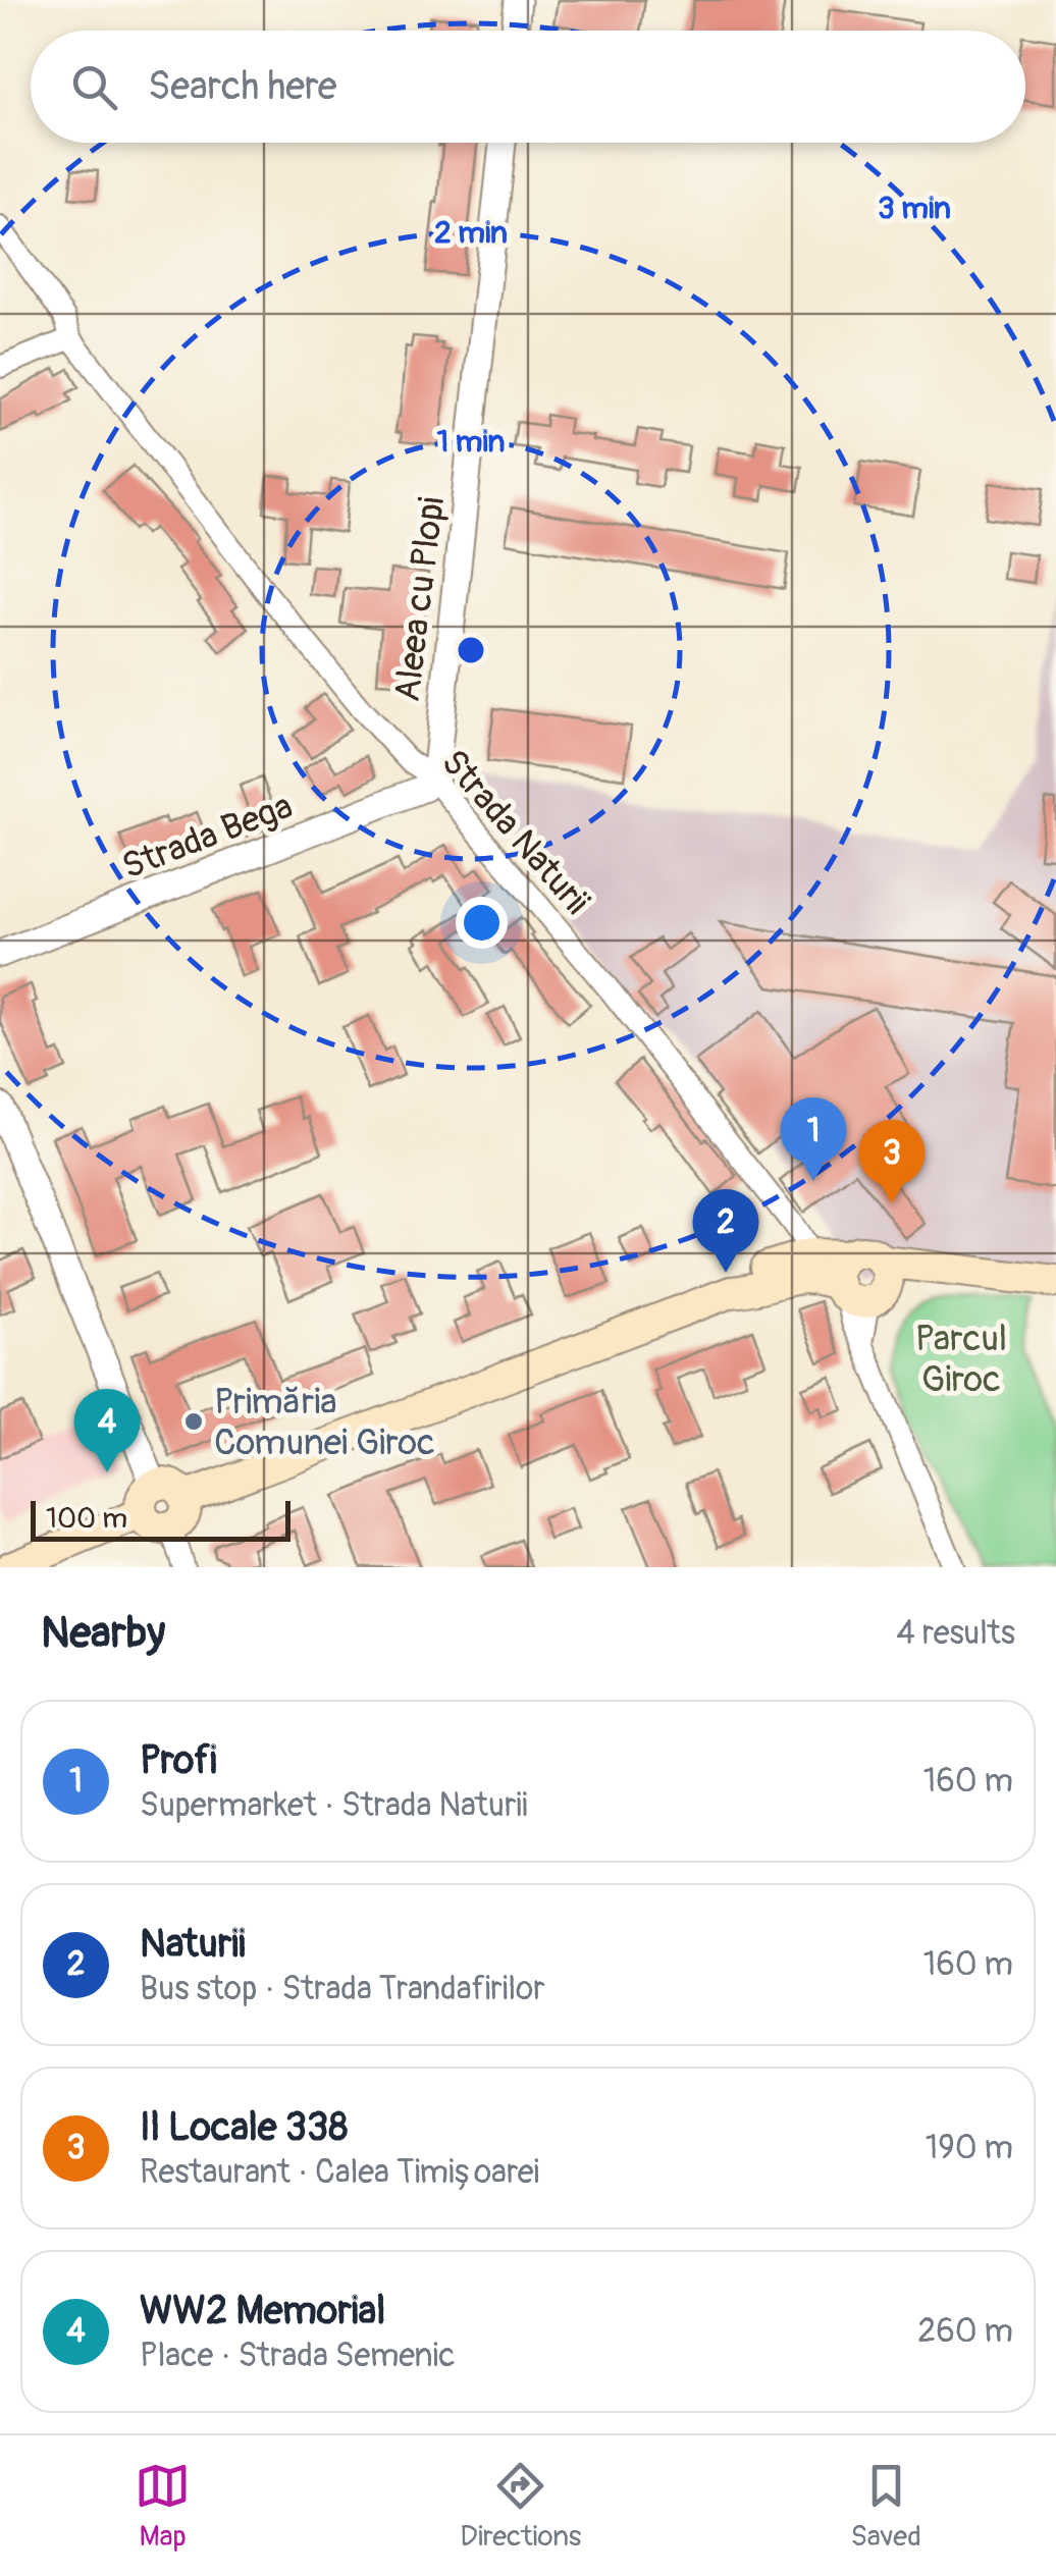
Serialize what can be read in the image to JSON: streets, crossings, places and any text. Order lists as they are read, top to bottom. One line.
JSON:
{"streets":{"street":["Aleea cu Plopi","Strada Naturii","Strada Bega"]},"crossings":[["Aleea cu Plopi","Strada Naturii"],["Aleea cu Plopi","Strada Bega"],["Strada Naturii","Strada Bega"]],"parks":["Parcul Giroc"],"places":["Primăria Comunei Giroc"],"scale_bar":"100 m","page":{"search":"Search here","pins":["1","3","2","4"],"scale":"100 m","heading":["Nearby","4 results"],"list":[{"mark":"1","name":"Profi","note":"Supermarket · Strada Naturii","value":"160 m"},{"mark":"2","name":"Naturii","note":"Bus stop · Strada Trandafirilor","value":"160 m"},{"mark":"3","name":"Il Locale 338","note":"Restaurant · Calea Timișoarei","value":"190 m"},{"mark":"4","name":"WW2 Memorial","note":"Place · Strada Semenic","value":"260 m"}],"nav":["Map","Directions","Saved"]},"rings":["3 min","2 min","1 min"]}
